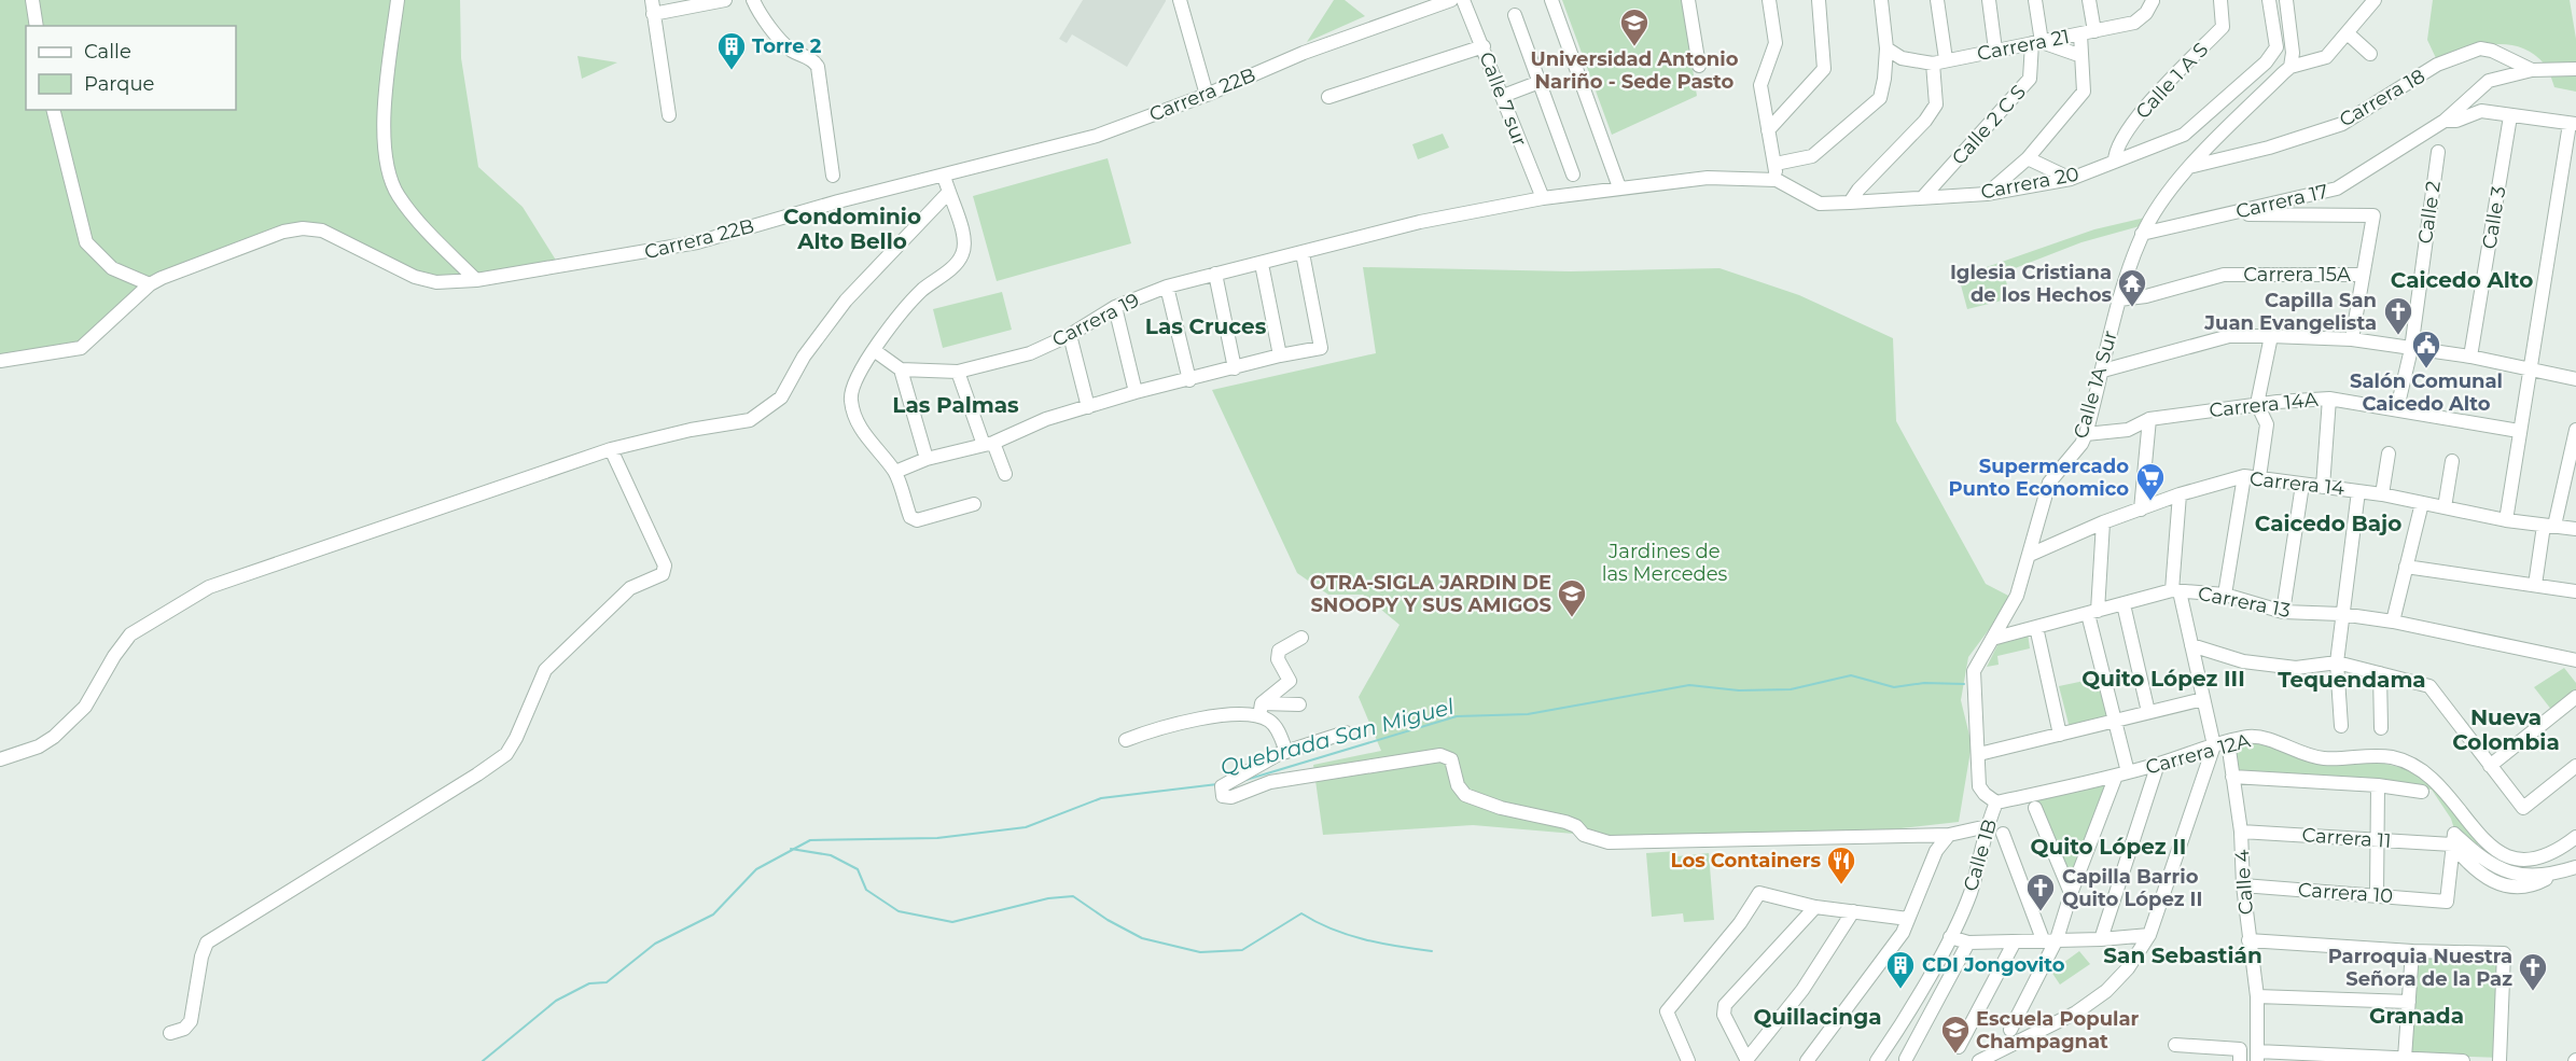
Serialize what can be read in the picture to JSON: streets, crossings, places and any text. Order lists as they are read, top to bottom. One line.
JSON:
{"streets":{"street":["Carrera 21","Calle 1 A S","Carrera 22B","Carrera 18","Calle 7 sur","Calle 2 C S","Carrera 20","Carrera 17","Calle 2","Calle 3","Carrera 15A","Carrera 19","Calle 1A Sur","Carrera 14A","Carrera 14","Carrera 13","Carrera 12A","Carrera 11","Calle 1B","Calle 4","Carrera 10"]},"crossings":[["Carrera 21","Calle 2 C S"],["Calle 1 A S","Carrera 20"],["Carrera 18","Carrera 17"],["Carrera 18","Calle 1A Sur"],["Calle 7 sur","Carrera 19"],["Calle 2 C S","Carrera 20"],["Carrera 20","Carrera 19"],["Carrera 17","Calle 3"],["Carrera 17","Calle 1A Sur"],["Calle 2","Carrera 14A"],["Carrera 15A","Calle 1A Sur"],["Calle 1A Sur","Carrera 14A"],["Calle 1A Sur","Carrera 14"],["Calle 1A Sur","Carrera 13"],["Calle 1A Sur","Calle 1B"],["Carrera 13","Calle 1B"],["Carrera 12A","Calle 1B"],["Carrera 12A","Calle 4"],["Carrera 11","Calle 4"],["Carrera 11","Carrera 10"],["Calle 4","Carrera 10"]],"districts":["Condominio Alto Bello","Caicedo Alto","Las Cruces","Las Palmas","Caicedo Bajo","Quito López III","Tequendama","Nueva Colombia","Quito López II","San Sebastián","Granada","Quillacinga"],"water":["Quebrada San Miguel"],"parks":["Jardines de las Mercedes"],"places":{"school or university":["Universidad Antonio Nariño - Sede Pasto","OTRA-SIGLA JARDIN DE SNOOPY Y SUS AMIGOS","Escuela Popular Champagnat"],"building":["Torre 2","CDI Jongovito"],"temple":["Iglesia Cristiana de los Hechos"],"church":["Capilla San Juan Evangelista","Capilla Barrio Quito López II","Parroquia Nuestra Señora de la Paz"],"public building":["Salón Comunal Caicedo Alto"],"supermarket":["Supermercado Punto Economico"],"restaurant":["Los Containers"]},"legend":["Calle","Parque"]}
